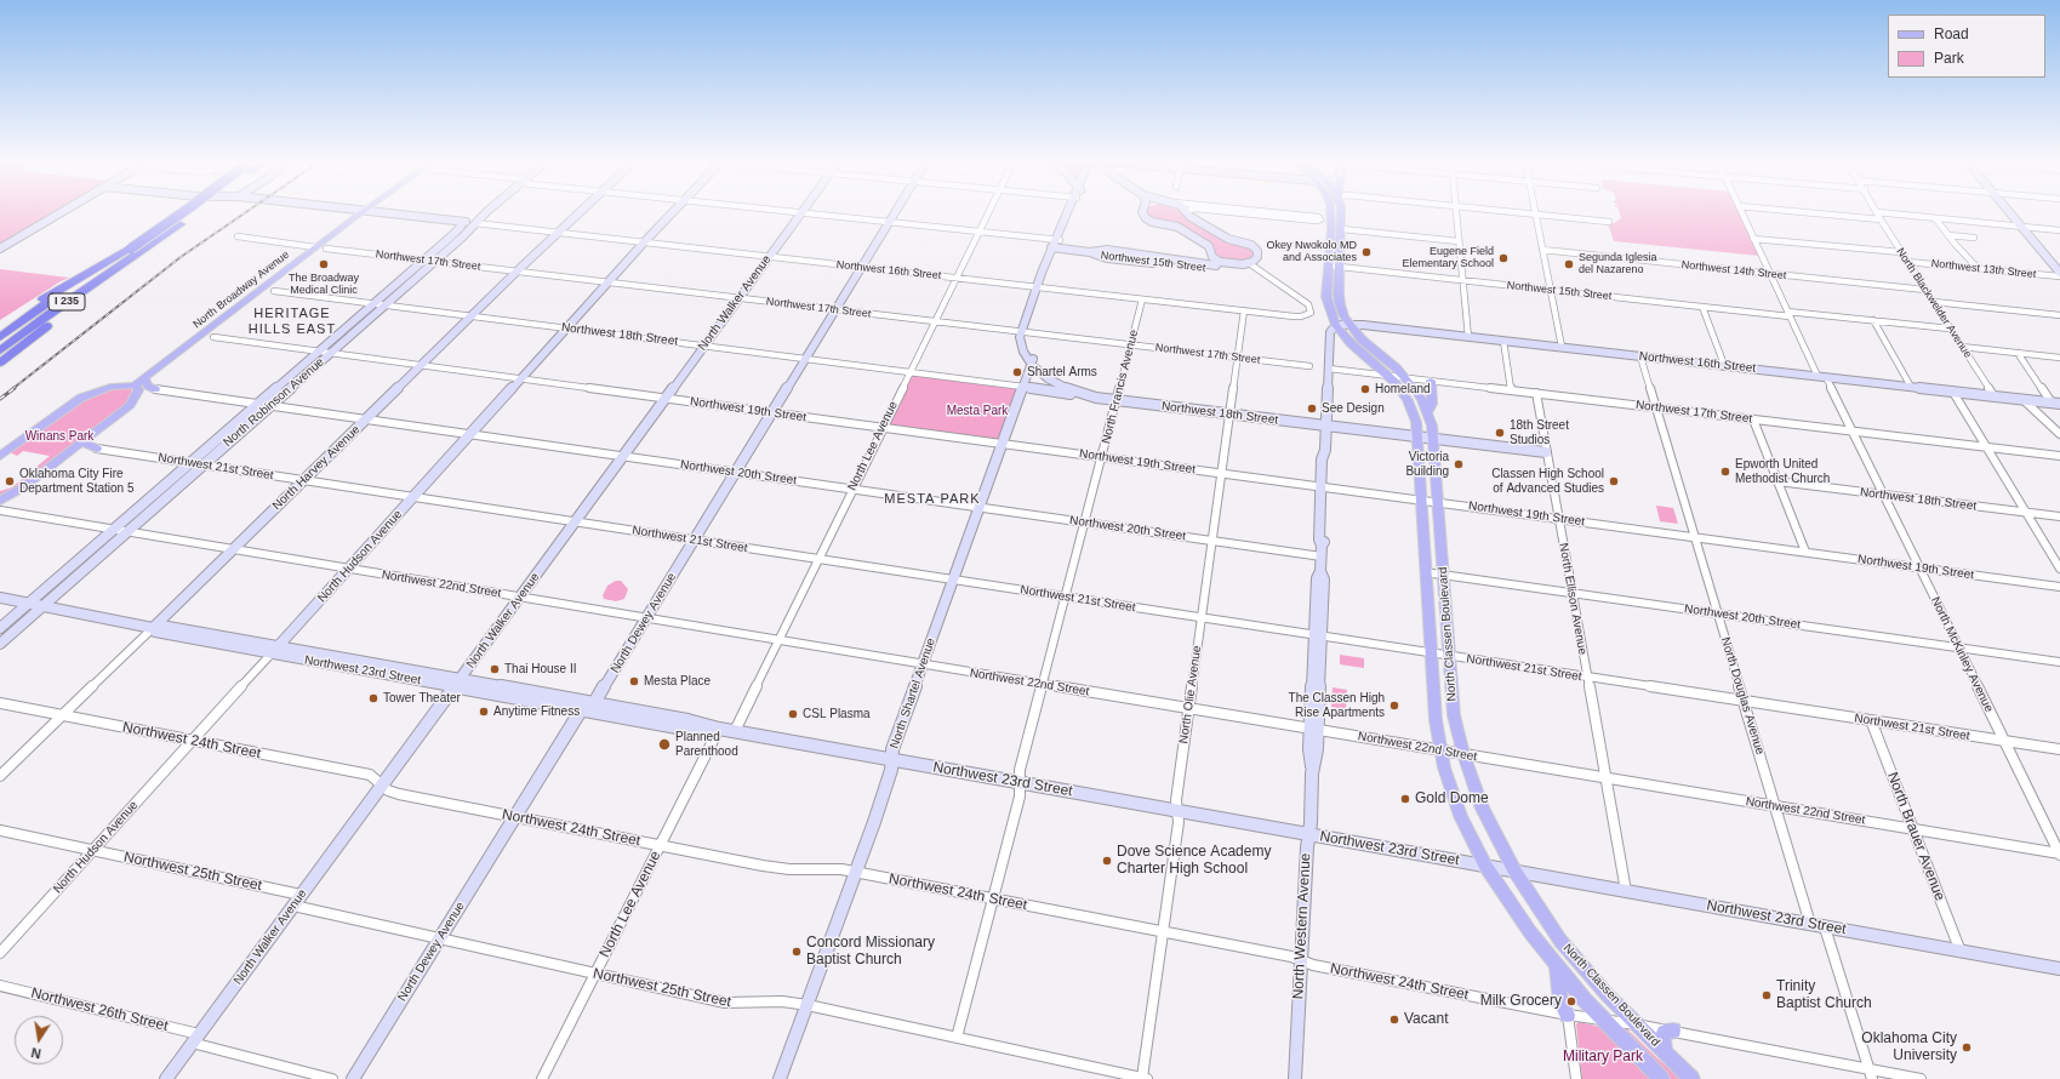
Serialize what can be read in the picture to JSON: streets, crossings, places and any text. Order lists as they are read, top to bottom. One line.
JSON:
{"streets":{"highway":["I 235"],"main road":["North Broadway Avenue","North Classen Boulevard"],"street":["Northwest 17th Street","Northwest 15th Street","Northwest 13th Street","Northwest 16th Street","Northwest 14th Street","North Walker Avenue","North Blackwelder Avenue","Northwest 18th Street","North Francis Avenue","North Robinson Avenue","Northwest 19th Street","North Lee Avenue","Northwest 21st Street","North Harvey Avenue","Northwest 20th Street","North Hudson Avenue","Northwest 22nd Street","North Ellison Avenue","North Dewey Avenue","North McKinley Avenue","Northwest 23rd Street","North Shartel Avenue","North Olie Avenue","North Douglas Avenue","Northwest 24th Street","North Brauer Avenue","Northwest 25th Street","North Western Avenue","Northwest 26th Street"]},"crossings":[["Northwest 17th Street","North Broadway Avenue"],["Northwest 17th Street","North Walker Avenue"],["Northwest 17th Street","North Francis Avenue"],["Northwest 17th Street","North Robinson Avenue"],["Northwest 17th Street","North Lee Avenue"],["Northwest 17th Street","North Harvey Avenue"],["Northwest 17th Street","North Hudson Avenue"],["Northwest 17th Street","North Ellison Avenue"],["Northwest 17th Street","North Dewey Avenue"],["Northwest 17th Street","North Classen Boulevard"],["Northwest 17th Street","North McKinley Avenue"],["Northwest 17th Street","North Olie Avenue"],["Northwest 17th Street","North Douglas Avenue"],["Northwest 17th Street","North Western Avenue"],["Northwest 15th Street","Northwest 16th Street"],["Northwest 15th Street","North Blackwelder Avenue"],["Northwest 15th Street","North Classen Boulevard"],["Northwest 15th Street","North McKinley Avenue"],["Northwest 13th Street","North Blackwelder Avenue"],["Northwest 16th Street","North Walker Avenue"],["Northwest 16th Street","North Blackwelder Avenue"],["Northwest 16th Street","North Francis Avenue"],["Northwest 16th Street","North Robinson Avenue"],["Northwest 16th Street","North Lee Avenue"],["Northwest 16th Street","North Harvey Avenue"],["Northwest 16th Street","North Hudson Avenue"],["Northwest 16th Street","North Dewey Avenue"],["Northwest 16th Street","North Classen Boulevard"],["Northwest 16th Street","North McKinley Avenue"],["Northwest 16th Street","North Olie Avenue"],["Northwest 16th Street","North Douglas Avenue"],["Northwest 16th Street","North Western Avenue"],["Northwest 14th Street","North Blackwelder Avenue"],["Northwest 14th Street","North McKinley Avenue"],["North Broadway Avenue","Northwest 18th Street"],["North Broadway Avenue","Northwest 19th Street"],["North Walker Avenue","Northwest 18th Street"],["North Walker Avenue","Northwest 19th Street"],["North Walker Avenue","Northwest 21st Street"],["North Walker Avenue","Northwest 20th Street"],["North Walker Avenue","Northwest 22nd Street"],["North Walker Avenue","Northwest 23rd Street"],["North Walker Avenue","Northwest 24th Street"],["North Walker Avenue","Northwest 25th Street"],["North Walker Avenue","Northwest 26th Street"],["Northwest 18th Street","North Francis Avenue"],["Northwest 18th Street","North Robinson Avenue"],["Northwest 18th Street","North Lee Avenue"],["Northwest 18th Street","North Harvey Avenue"],["Northwest 18th Street","North Hudson Avenue"],["Northwest 18th Street","North Ellison Avenue"],["Northwest 18th Street","North Dewey Avenue"],["Northwest 18th Street","North Classen Boulevard"],["Northwest 18th Street","North McKinley Avenue"],["Northwest 18th Street","North Shartel Avenue"],["Northwest 18th Street","North Olie Avenue"],["Northwest 18th Street","North Western Avenue"],["North Francis Avenue","Northwest 19th Street"],["North Francis Avenue","Northwest 21st Street"],["North Francis Avenue","Northwest 20th Street"],["North Francis Avenue","Northwest 22nd Street"],["North Francis Avenue","Northwest 23rd Street"],["North Francis Avenue","Northwest 24th Street"],["North Francis Avenue","Northwest 25th Street"],["North Robinson Avenue","Northwest 19th Street"],["North Robinson Avenue","Northwest 21st Street"],["North Robinson Avenue","Northwest 20th Street"],["North Robinson Avenue","Northwest 22nd Street"],["North Robinson Avenue","Northwest 23rd Street"],["Northwest 19th Street","North Lee Avenue"],["Northwest 19th Street","North Harvey Avenue"],["Northwest 19th Street","North Hudson Avenue"],["Northwest 19th Street","North Ellison Avenue"],["Northwest 19th Street","North Dewey Avenue"],["Northwest 19th Street","North Classen Boulevard"],["Northwest 19th Street","North McKinley Avenue"],["Northwest 19th Street","North Shartel Avenue"],["Northwest 19th Street","North Olie Avenue"],["Northwest 19th Street","North Douglas Avenue"],["Northwest 19th Street","North Western Avenue"],["North Lee Avenue","Northwest 21st Street"],["North Lee Avenue","Northwest 20th Street"],["North Lee Avenue","Northwest 22nd Street"],["North Lee Avenue","Northwest 23rd Street"],["North Lee Avenue","Northwest 24th Street"],["North Lee Avenue","Northwest 25th Street"],["Northwest 21st Street","North Harvey Avenue"],["Northwest 21st Street","North Hudson Avenue"],["Northwest 21st Street","North Ellison Avenue"],["Northwest 21st Street","North Dewey Avenue"],["Northwest 21st Street","North Classen Boulevard"],["Northwest 21st Street","North McKinley Avenue"],["Northwest 21st Street","North Shartel Avenue"],["Northwest 21st Street","North Olie Avenue"],["Northwest 21st Street","North Douglas Avenue"],["Northwest 21st Street","North Brauer Avenue"],["Northwest 21st Street","North Western Avenue"],["North Harvey Avenue","Northwest 20th Street"],["North Harvey Avenue","Northwest 22nd Street"],["North Harvey Avenue","Northwest 23rd Street"],["North Harvey Avenue","Northwest 24th Street"],["Northwest 20th Street","North Hudson Avenue"],["Northwest 20th Street","North Ellison Avenue"],["Northwest 20th Street","North Dewey Avenue"],["Northwest 20th Street","North Classen Boulevard"],["Northwest 20th Street","North McKinley Avenue"],["Northwest 20th Street","North Shartel Avenue"],["Northwest 20th Street","North Olie Avenue"],["Northwest 20th Street","North Douglas Avenue"],["Northwest 20th Street","North Western Avenue"],["North Hudson Avenue","Northwest 22nd Street"],["North Hudson Avenue","Northwest 23rd Street"],["North Hudson Avenue","Northwest 24th Street"],["North Hudson Avenue","Northwest 25th Street"],["Northwest 22nd Street","North Ellison Avenue"],["Northwest 22nd Street","North Dewey Avenue"],["Northwest 22nd Street","North Classen Boulevard"],["Northwest 22nd Street","North McKinley Avenue"],["Northwest 22nd Street","North Shartel Avenue"],["Northwest 22nd Street","North Olie Avenue"],["Northwest 22nd Street","North Douglas Avenue"],["Northwest 22nd Street","North Brauer Avenue"],["Northwest 22nd Street","North Western Avenue"],["North Ellison Avenue","Northwest 23rd Street"],["North Dewey Avenue","Northwest 23rd Street"],["North Dewey Avenue","Northwest 24th Street"],["North Dewey Avenue","Northwest 25th Street"],["North Classen Boulevard","Northwest 23rd Street"],["North Classen Boulevard","Northwest 24th Street"],["North Classen Boulevard","North Western Avenue"],["Northwest 23rd Street","North Shartel Avenue"],["Northwest 23rd Street","North Olie Avenue"],["Northwest 23rd Street","North Douglas Avenue"],["Northwest 23rd Street","North Brauer Avenue"],["Northwest 23rd Street","North Western Avenue"],["North Shartel Avenue","Northwest 24th Street"],["North Shartel Avenue","Northwest 25th Street"],["North Olie Avenue","Northwest 24th Street"],["North Olie Avenue","Northwest 25th Street"],["Northwest 24th Street","North Western Avenue"]],"districts":["HERITAGE HILLS EAST","MESTA PARK"],"parks":["Mesta Park","Winans Park","Military Park"],"places":["Okey Nwokolo MD and Associates","Eugene Field Elementary School","The Broadway Medical Clinic","Segunda Iglesia del Nazareno","Shartel Arms","Homeland","See Design","18th Street Studios","Victoria Building","Epworth United Methodist Church","Oklahoma City Fire Department Station 5","Classen High School of Advanced Studies","Thai House II","Mesta Place","Tower Theater","The Classen High Rise Apartments","Anytime Fitness","CSL Plasma","Planned Parenthood","Gold Dome","Dove Science Academy Charter High School","Concord Missionary Baptist Church","Trinity Baptist Church","Milk Grocery","Vacant","Oklahoma City University"],"legend":["Road","Park"],"north":"bottom"}
